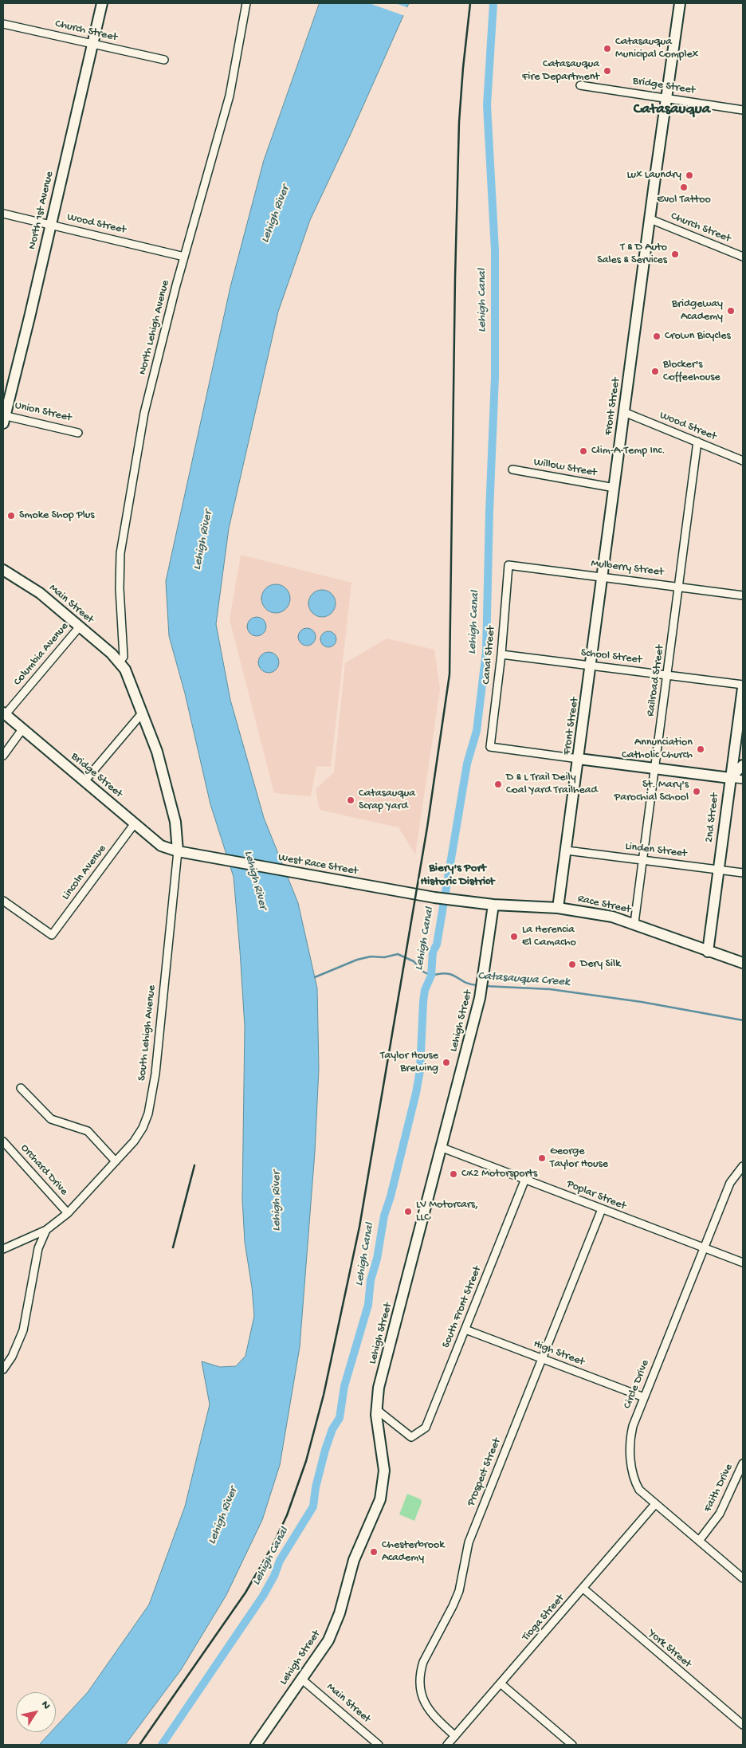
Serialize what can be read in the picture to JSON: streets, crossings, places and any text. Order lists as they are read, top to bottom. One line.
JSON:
{"streets":{"main road":["Bridge Street","North 1st Avenue","Front Street","Main Street","2nd Street","West Race Street","Race Street","Lehigh Street","South Lehigh Avenue"],"street":["Church Street","Wood Street","North Lehigh Avenue","Union Street","Willow Street","Mulberry Street","Columbia Avenue","Canal Street","School Street","Railroad Street","Linden Street","Lincoln Avenue","Orchard Drive","Poplar Street","South Front Street","High Street","Circle Drive","Prospect Street","Faith Drive","Tioga Street","York Street"]},"crossings":[["Church Street","North 1st Avenue"],["Church Street","Front Street"],["Bridge Street","Front Street"],["Bridge Street","Columbia Avenue"],["Bridge Street","West Race Street"],["Bridge Street","Lincoln Avenue"],["Bridge Street","South Lehigh Avenue"],["North 1st Avenue","Wood Street"],["North 1st Avenue","Union Street"],["Wood Street","North Lehigh Avenue"],["Wood Street","Front Street"],["Wood Street","Railroad Street"],["North Lehigh Avenue","Main Street"],["North Lehigh Avenue","South Lehigh Avenue"],["Front Street","Willow Street"],["Front Street","Mulberry Street"],["Front Street","Canal Street"],["Front Street","School Street"],["Front Street","Linden Street"],["Front Street","Race Street"],["Mulberry Street","Canal Street"],["Mulberry Street","Railroad Street"],["Main Street","Columbia Avenue"],["Main Street","Lehigh Street"],["Main Street","South Lehigh Avenue"],["Canal Street","School Street"],["School Street","Railroad Street"],["School Street","2nd Street"],["Railroad Street","Linden Street"],["Railroad Street","Race Street"],["2nd Street","Linden Street"],["2nd Street","Race Street"],["West Race Street","Race Street"],["West Race Street","South Lehigh Avenue"],["Race Street","Lehigh Street"],["Lehigh Street","Poplar Street"],["Lehigh Street","South Front Street"],["South Lehigh Avenue","Orchard Drive"],["Poplar Street","South Front Street"],["Poplar Street","Circle Drive"],["Poplar Street","Prospect Street"],["South Front Street","High Street"],["High Street","Circle Drive"],["High Street","Prospect Street"],["Circle Drive","Faith Drive"],["Circle Drive","Tioga Street"],["Prospect Street","Tioga Street"],["Tioga Street","York Street"]],"districts":["Catasauqua","Biery's Port Historic District"],"water":["Lehigh River","Lehigh Canal","Catasauqua Creek"],"places":["Catasauqua Municipal Complex","Catasauqua Fire Department","Lux Laundry","Evol Tattoo","T & D Auto Sales & Services","Bridgeway Academy","Crown Bicycles","Blocker's Coffeehouse","Clim-A-Temp Inc.","Smoke Shop Plus","Annunciation Catholic Church","D & L Trail Deily Coal Yard Trailhead","St. Mary's Parochial School","Catasauqua Scrap Yard","La Herencia El Camacho","Dery Silk","Taylor House Brewing","George Taylor House","CX2 Motorsports","LV Motorcars, LLC","Chesterbrook Academy"],"north":"top right"}
